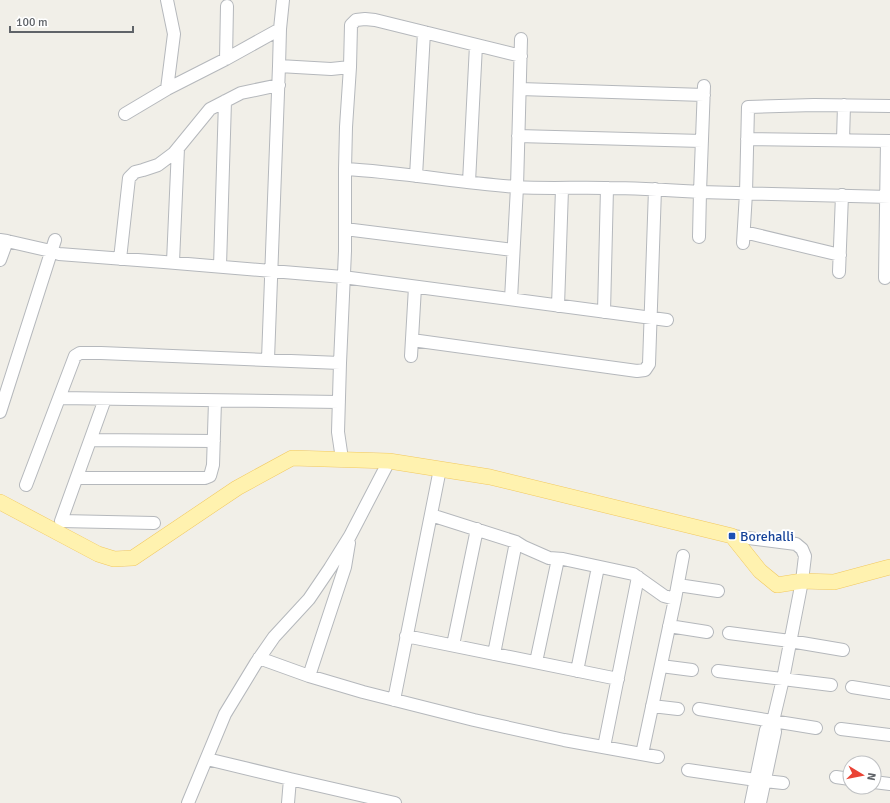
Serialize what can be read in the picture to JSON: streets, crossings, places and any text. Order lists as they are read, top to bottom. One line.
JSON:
{"places":{"transit":["Borehalli"]},"scale_bar":"100 m","north":"right"}
